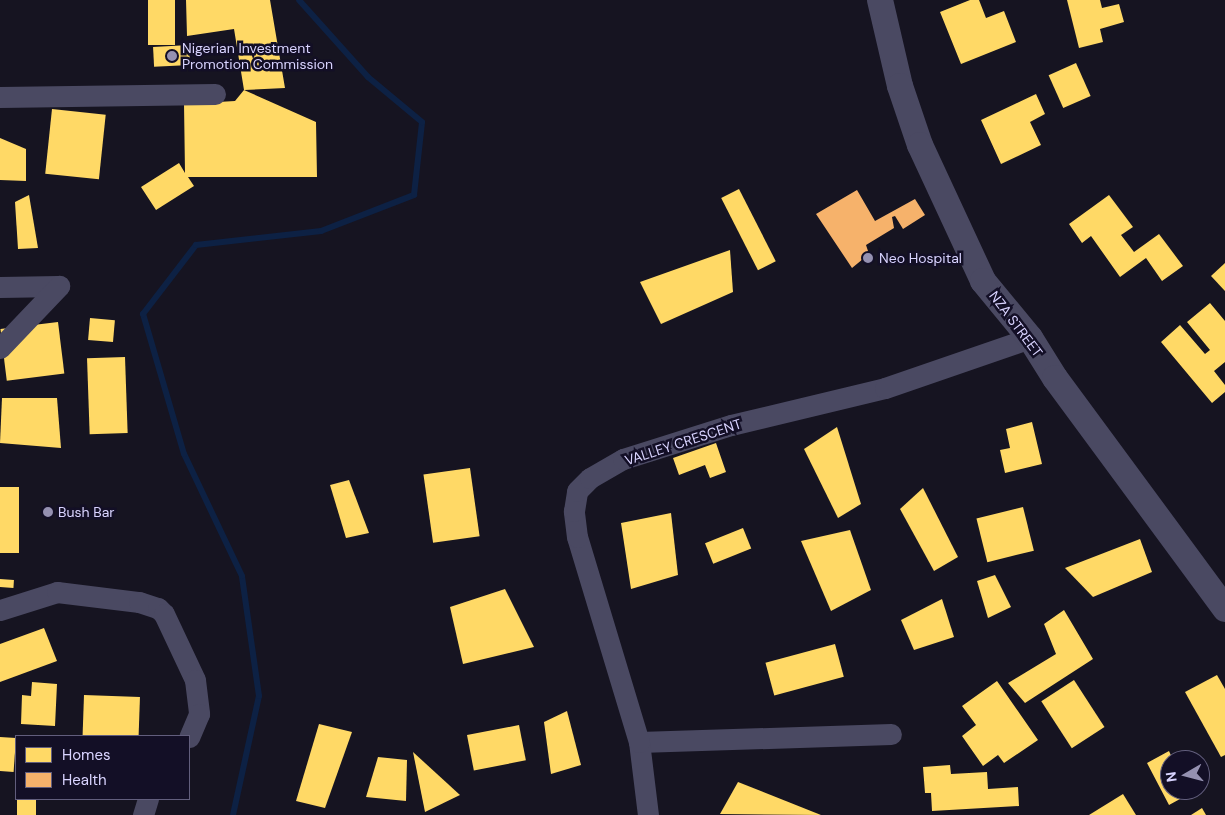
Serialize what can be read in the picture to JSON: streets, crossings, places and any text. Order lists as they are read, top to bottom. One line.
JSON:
{"streets":{"street":["NZA STREET","VALLEY CRESCENT"]},"crossings":[["NZA STREET","VALLEY CRESCENT"]],"places":["Nigerian Investment Promotion Commission","Neo Hospital","Bush Bar"],"legend":["Homes","Health"],"north":"left"}
